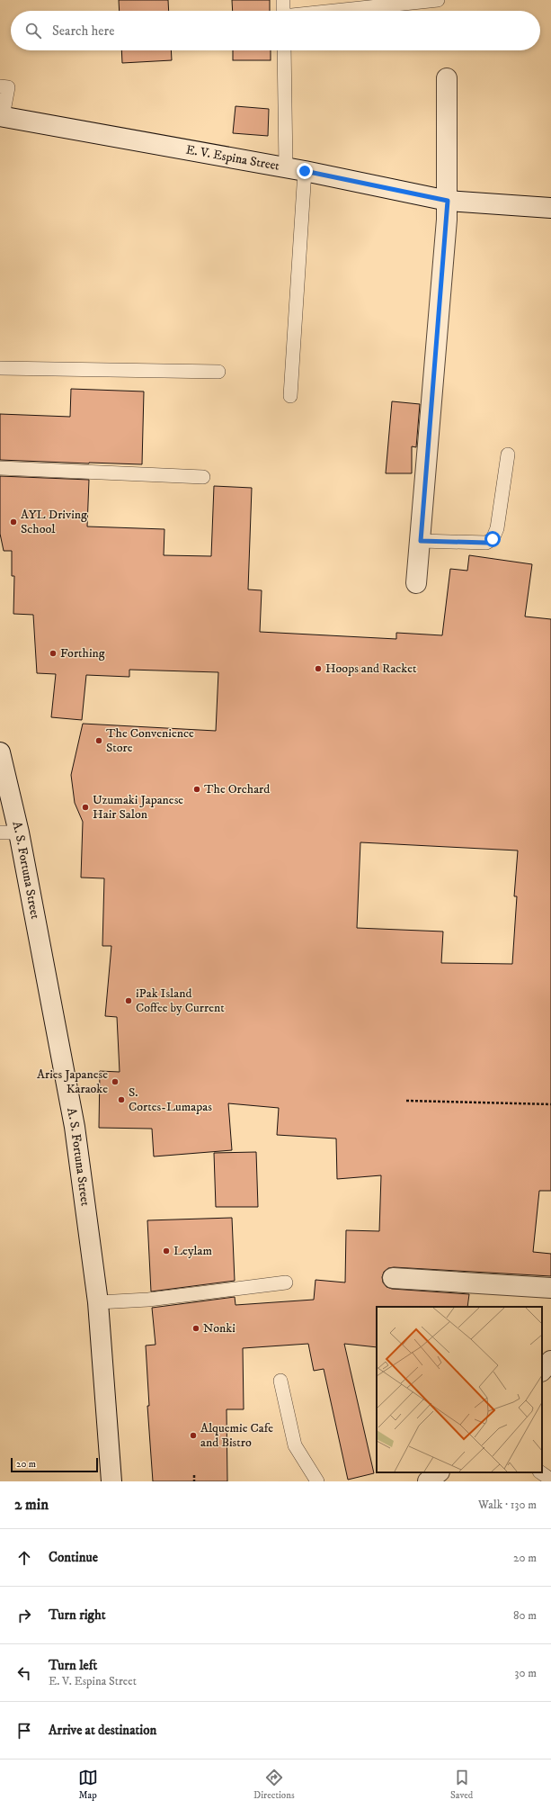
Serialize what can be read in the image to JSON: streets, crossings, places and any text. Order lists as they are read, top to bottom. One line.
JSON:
{"streets":{"street":["E. V. Espina Street","A. S. Fortuna Street"]},"places":["AYL Driving School","Forthing","Hoops and Racket","The Convenience Store","The Orchard","Uzumaki Japanese Hair Salon","iPak Island Coffee by Current","Aries Japanese Karaoke","S. Cortes-Lumapas","Leylam","Nonki","Alquemie Cafe and Bistro"],"scale_bar":"20 m","page":{"search":"Search here","scale":"20 m","heading":["2 min","Walk · 130 m"],"list":[["Continue","20 m"],["Turn right","80 m"],["Turn left","E. V. Espina Street","30 m"],"Arrive at destination"],"nav":["Map","Directions","Saved"]}}
